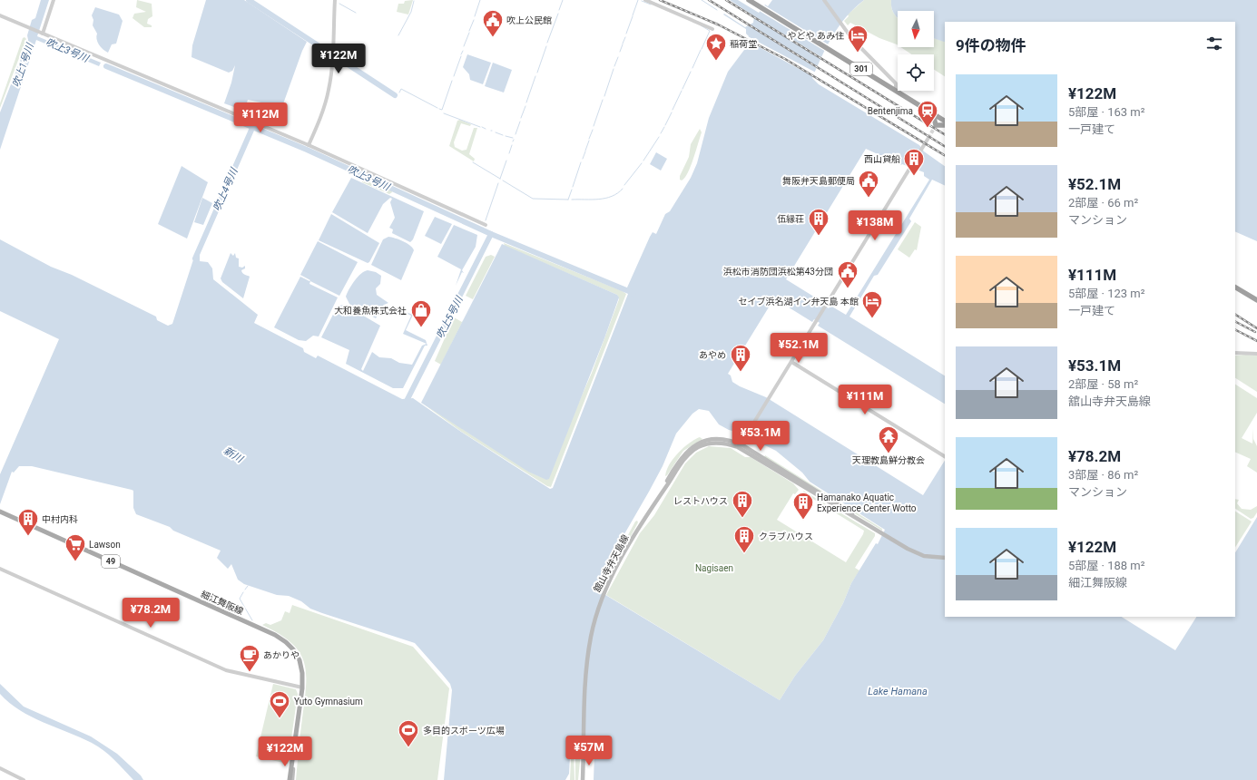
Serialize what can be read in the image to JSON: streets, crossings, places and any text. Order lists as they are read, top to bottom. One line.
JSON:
{"streets":{"highway":["301"],"main road":["49","舘山寺弁天島線","細江舞阪線"]},"water":["吹上3号川","吹上1号川","吹上4号川","吹上5号川","新川","Lake Hamana"],"parks":["Nagisaen"],"places":{"public building":["吹上公民館","舞阪弁天島郵便局","浜松市消防団浜松第43分団"],"hotel":["やどや あみ住","セイブ浜名湖イン弁天島 本館"],"place":["稲荷堂"],"station":["Bentenjima"],"building":["西山貸船","伍縁荘","あやめ","レストハウス","Hamanako Aquatic Experience Center Wotto","中村内科","クラブハウス"],"shop":["大和養魚株式会社"],"temple":["天理教島鮮分教会"],"supermarket":["Lawson"],"cafe":["あかりや"],"sports":["Yuto Gymnasium","多目的スポーツ広場"]},"north":"bottom","page":{"heading":"9件の物件","price":["¥122M","¥112M","¥138M","¥52.1M","¥111M","¥53.1M","¥78.2M","¥57M","¥122M"],"list":[{"name":"¥122M","note":"5部屋 · 163 m² · 一戸建て"},{"name":"¥52.1M","note":"2部屋 · 66 m² · マンション"},{"name":"¥111M","note":"5部屋 · 123 m² · 一戸建て"},{"name":"¥53.1M","note":"2部屋 · 58 m² · 舘山寺弁天島線"},{"name":"¥78.2M","note":"3部屋 · 86 m² · マンション"},{"name":"¥122M","note":"5部屋 · 188 m² · 細江舞阪線"}]}}
